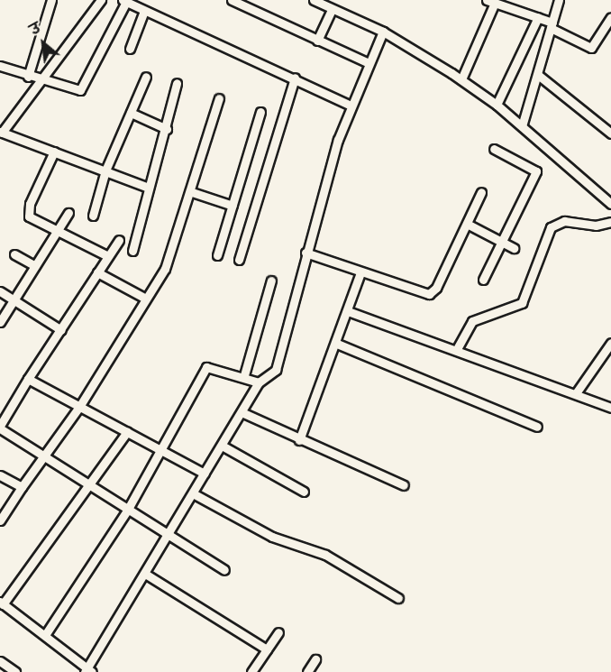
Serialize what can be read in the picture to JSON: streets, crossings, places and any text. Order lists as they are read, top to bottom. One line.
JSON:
{"north":"top left"}
